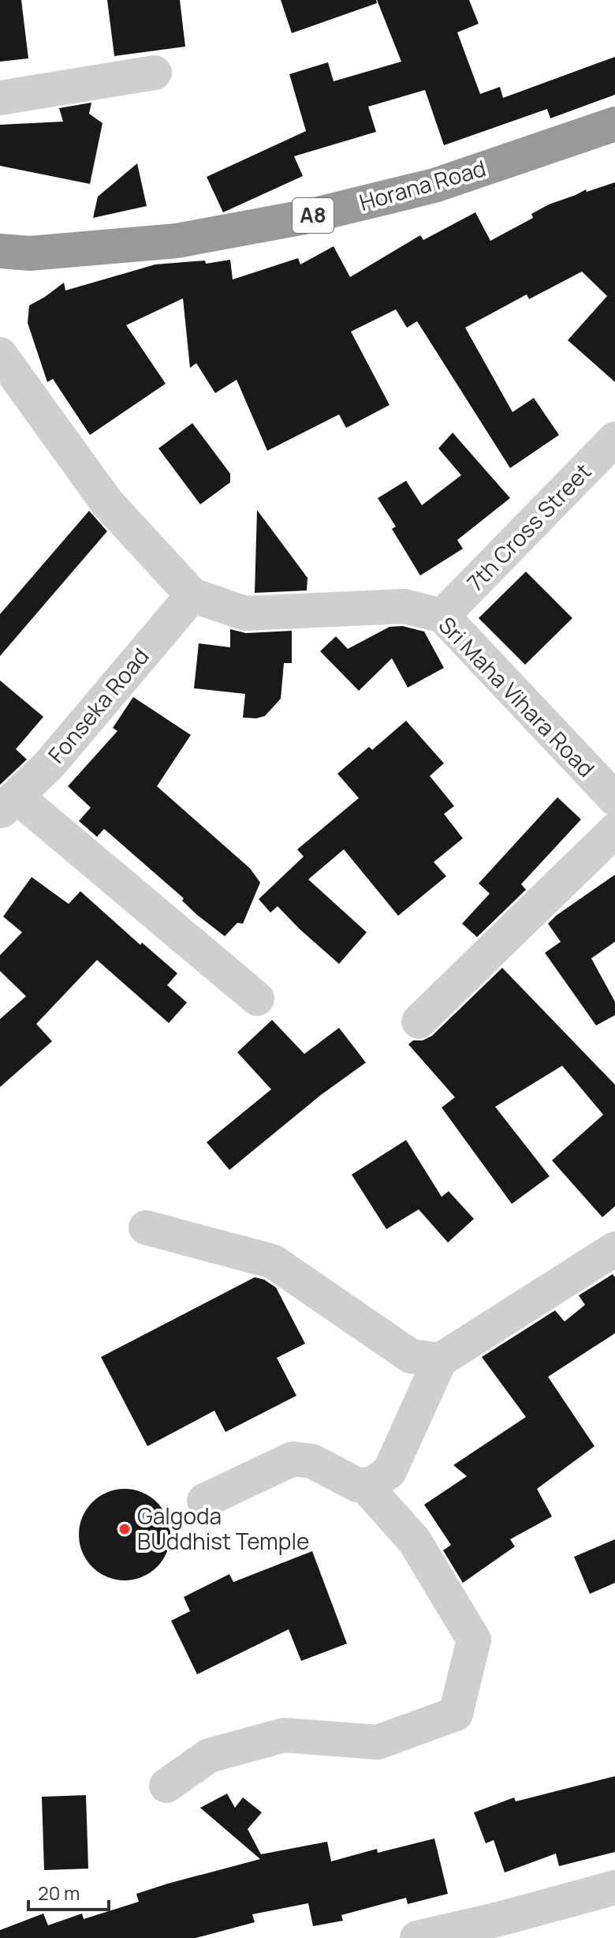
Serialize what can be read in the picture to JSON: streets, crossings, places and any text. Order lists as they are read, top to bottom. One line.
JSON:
{"streets":{"highway":["Horana Road","A8"],"street":["7th Cross Street","Sri Maha Vihara Road","Fonseka Road"]},"crossings":[["7th Cross Street","Sri Maha Vihara Road"],["Sri Maha Vihara Road","Fonseka Road"]],"places":["Galgoda BUddhist Temple"],"scale_bar":"20 m"}
